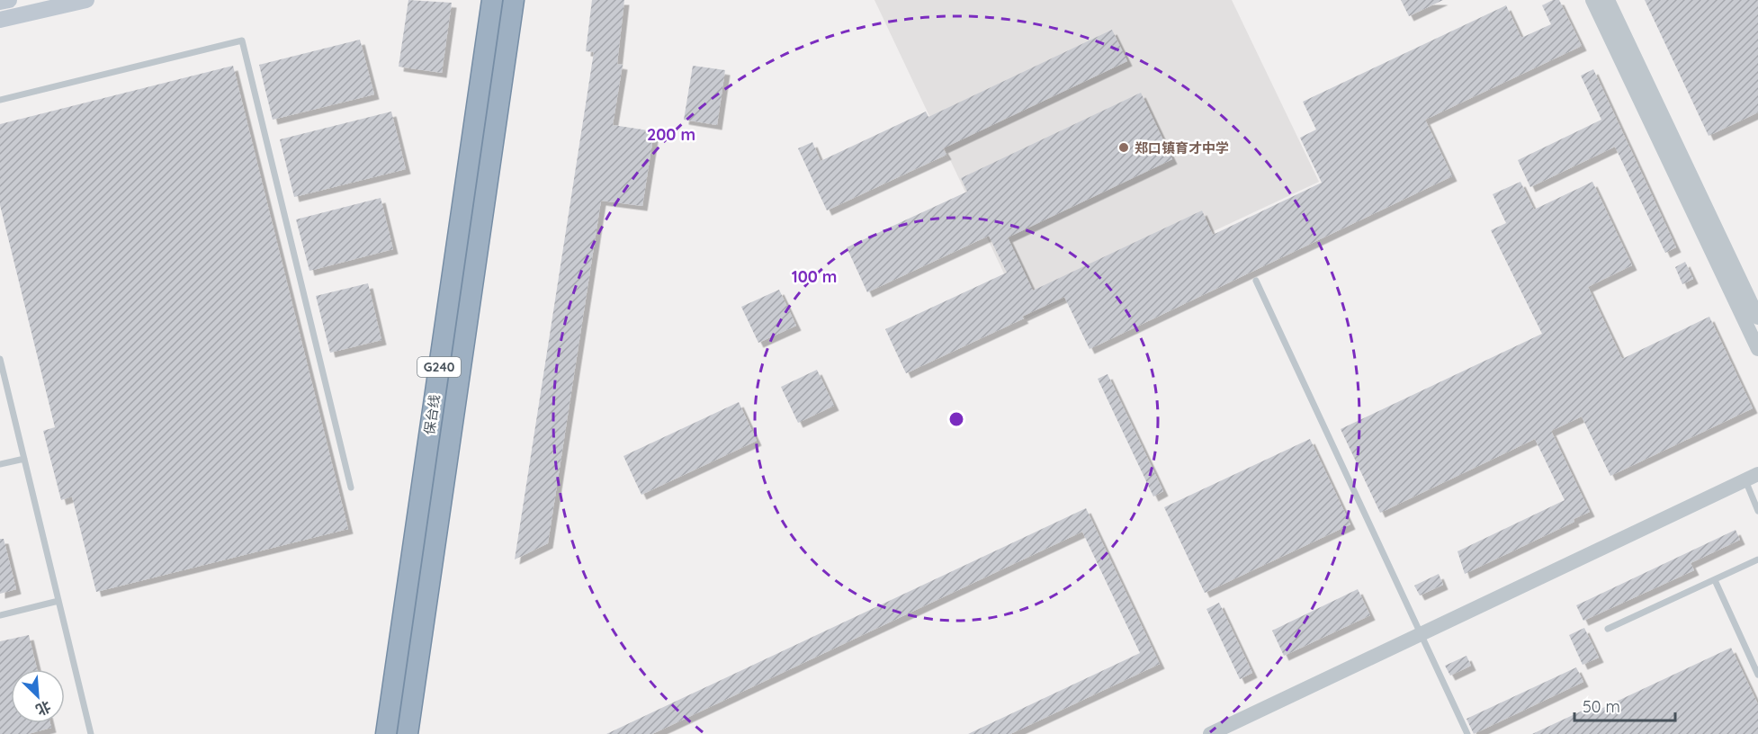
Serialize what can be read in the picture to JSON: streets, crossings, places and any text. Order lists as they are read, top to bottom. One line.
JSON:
{"streets":{"highway":["G240","保台线"]},"places":["郑口镇育才中学"],"scale_bar":"50 m","north":"bottom right","rings":["200 m","100 m"]}
